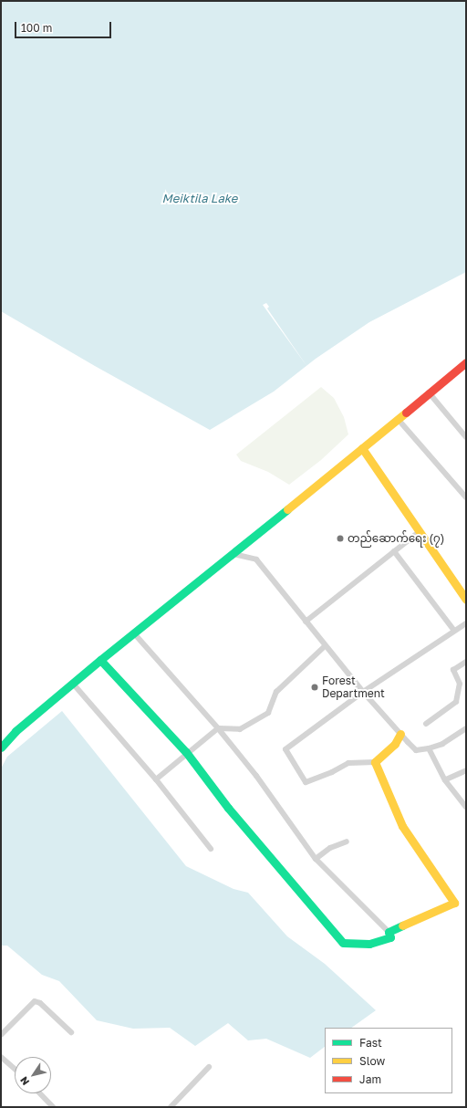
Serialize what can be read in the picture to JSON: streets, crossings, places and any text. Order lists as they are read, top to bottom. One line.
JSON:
{"water":["Meiktila Lake"],"places":["တည်ဆောက်ရေး (၇)","Forest Department"],"legend":["Fast","Slow","Jam"],"scale_bar":"100 m","north":"bottom left"}
